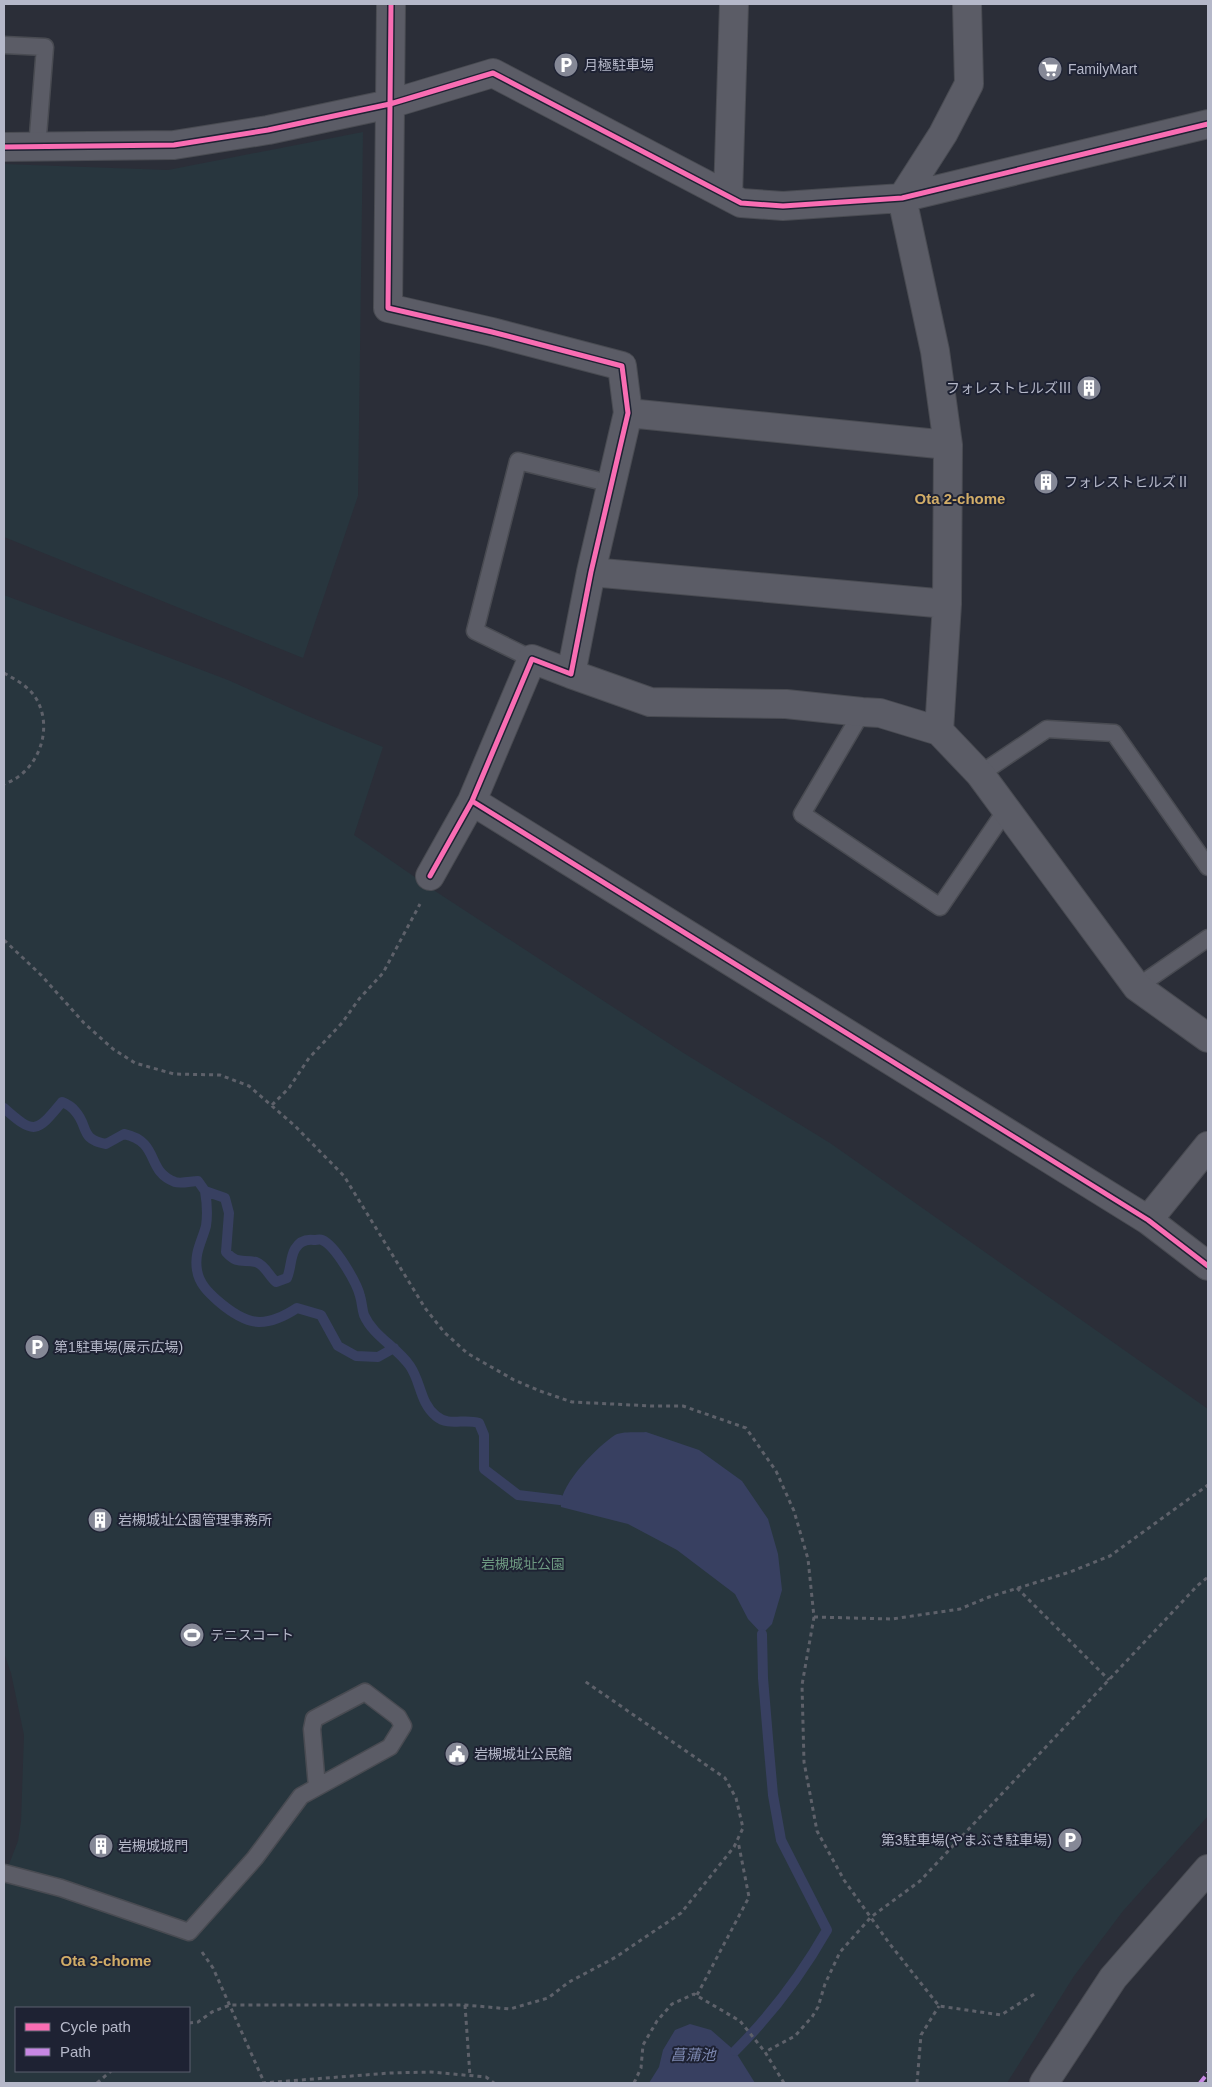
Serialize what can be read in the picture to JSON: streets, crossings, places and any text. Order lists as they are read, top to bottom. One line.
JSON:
{"districts":["Ota 2-chome","Ota 3-chome"],"water":["菖蒲池"],"parks":["岩槻城址公園"],"places":{"parking":["月極駐車場","第1駐車場(展示広場)","第3駐車場(やまぶき駐車場)"],"supermarket":["FamilyMart"],"building":["フォレストヒルズⅢ","フォレストヒルズⅡ","岩槻城址公園管理事務所","岩槻城城門"],"sports":["テニスコート"],"public building":["岩槻城址公民館"]},"legend":["Cycle path","Path"]}
